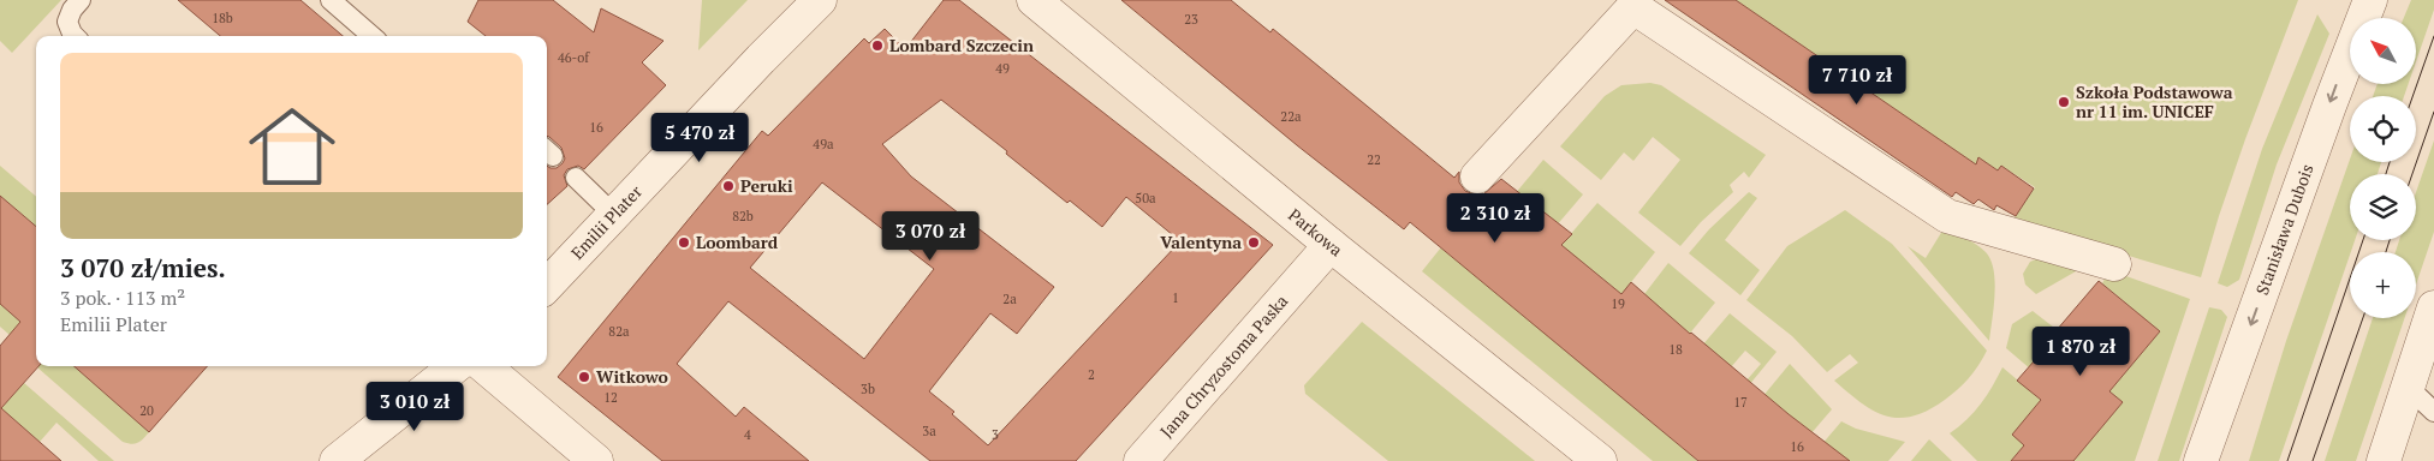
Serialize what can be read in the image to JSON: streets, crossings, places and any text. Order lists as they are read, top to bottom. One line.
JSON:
{"streets":{"street":["Emilii Plater","Stanisława Dubois","Parkowa","Jana Chryzostoma Paska"]},"crossings":[["Parkowa","Jana Chryzostoma Paska"]],"places":["Lombard Szczecin","Szkoła Podstawowa nr 11 im. UNICEF","Peruki","Loombard","Valentyna","Witkowo"],"house_numbers":["18b","23","46-of","49","22a","16","49a","22","50a","82b","1","2a","19","82a","18","2","3b","12","17","20","3a","4","3","16"],"north":"top left","page":{"map_buttons":"+","list":[{"name":"3 070 zł/mies.","note":"3 pok. · 113 m² · Emilii Plater"}],"price":["7 710 zł","5 470 zł","2 310 zł","3 070 zł","1 870 zł","3 010 zł"]}}
